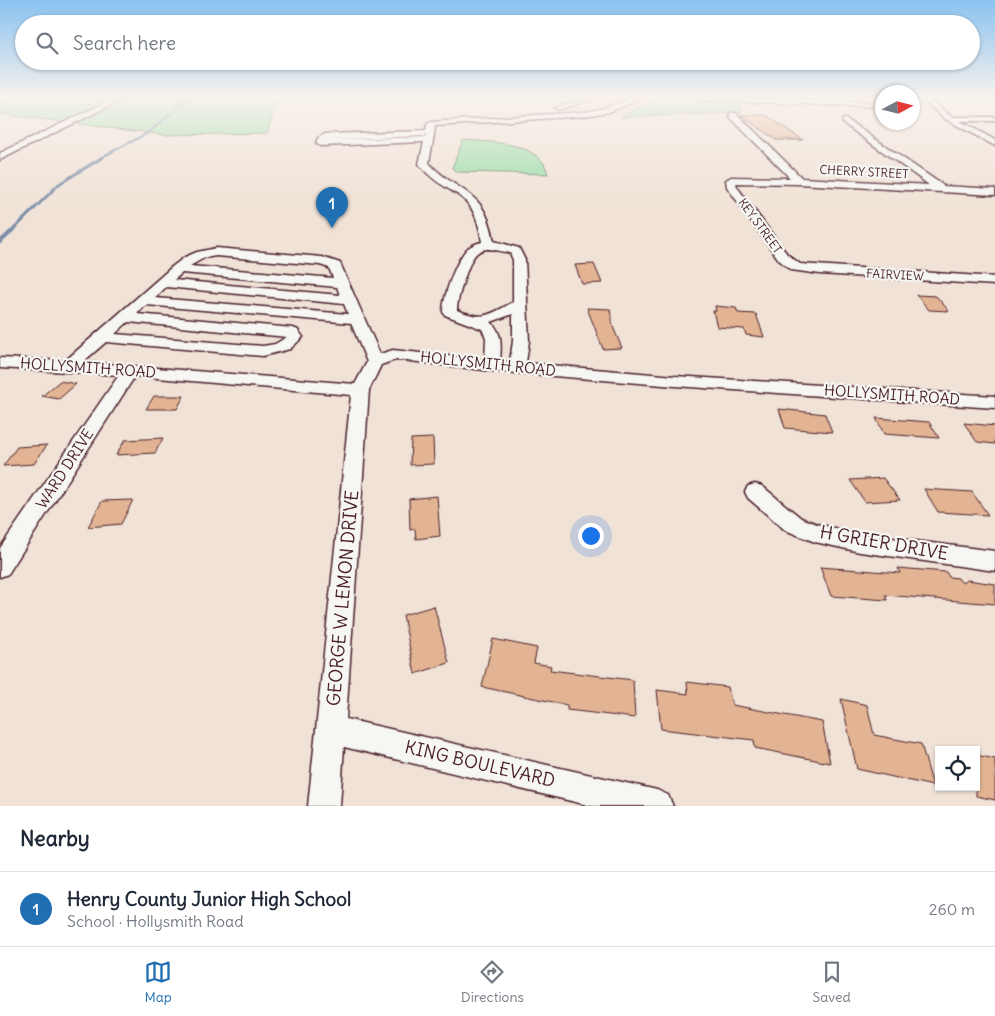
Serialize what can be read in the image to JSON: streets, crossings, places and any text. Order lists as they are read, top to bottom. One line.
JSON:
{"streets":{"street":["CHERRY STREET","KEY STREET","FAIRVIEW","HOLLYSMITH ROAD","WARD DRIVE","H GRIER DRIVE","GEORGE W LEMON DRIVE","KING BOULEVARD"]},"crossings":[["CHERRY STREET","KEY STREET"],["KEY STREET","FAIRVIEW"],["HOLLYSMITH ROAD","WARD DRIVE"],["HOLLYSMITH ROAD","GEORGE W LEMON DRIVE"],["GEORGE W LEMON DRIVE","KING BOULEVARD"]],"north":"right","page":{"search":"Search here","pins":"1","heading":"Nearby","list":[{"mark":"1","name":"Henry County Junior High School","note":"School · Hollysmith Road","value":"260 m"}],"nav":["Map","Directions","Saved"]}}
